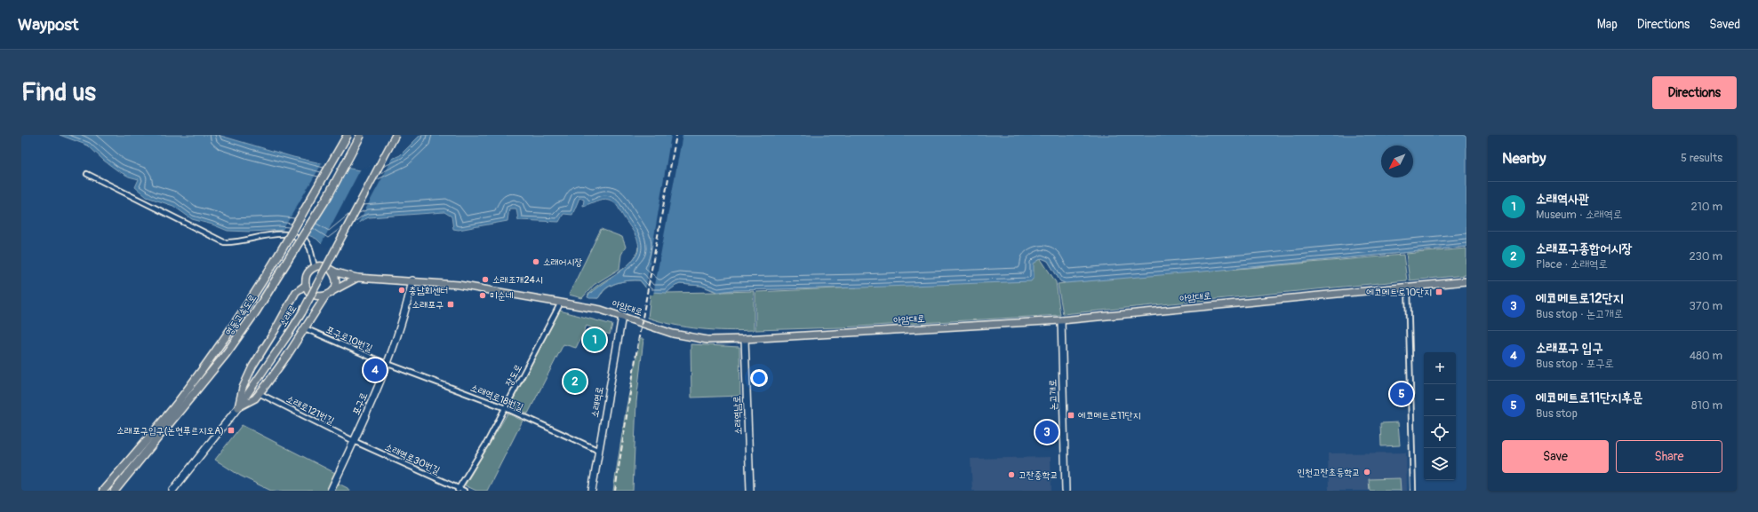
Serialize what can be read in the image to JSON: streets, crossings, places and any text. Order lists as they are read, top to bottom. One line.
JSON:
{"streets":{"highway":["영동고속도로"],"main road":["아암대로","소래로"],"street":["포구로10번길","장도로","논고개로","소래역로18번길","소래역로","포구로","소래로121번길","소래역남로","소래역로30번길"]},"crossings":[["아암대로","장도로"],["아암대로","논고개로"],["아암대로","소래역로"],["아암대로","포구로"],["아암대로","소래역남로"],["포구로10번길","소래역로18번길"],["포구로10번길","포구로"],["장도로","소래역로18번길"],["장도로","소래역로30번길"],["소래역로18번길","소래역로"],["소래역로18번길","포구로"],["포구로","소래로121번길"],["포구로","소래역로30번길"],["소래로121번길","소래역로30번길"]],"places":{"other":["소래어시장","소래조개24시","충남회센터","미순네","인천고잔초등학교","고잔중학교"],"transit":["에코메트로10단지","소래포구","에코메트로11단지","소래포구입구(논현푸르지오A)"]},"north":"bottom left","page":{"header":"Waypost","nav":["Map","Directions","Saved"],"buttons":["Directions",["Save","Share"]],"title":"Find us","heading":["Nearby","5 results"],"list":[{"mark":"1","name":"소래역사관","note":"Museum · 소래역로","value":"210 m"},{"mark":"2","name":"소래포구종합어시장","note":"Place · 소래역로","value":"230 m"},{"mark":"3","name":"에코메트로12단지","note":"Bus stop · 논고개로","value":"370 m"},{"mark":"4","name":"소래포구 입구","note":"Bus stop · 포구로","value":"480 m"},{"mark":"5","name":"에코메트로11단지후문","note":"Bus stop","value":"810 m"}],"pins":["1","4","2","5","3"],"map_buttons":["+","−"]}}
